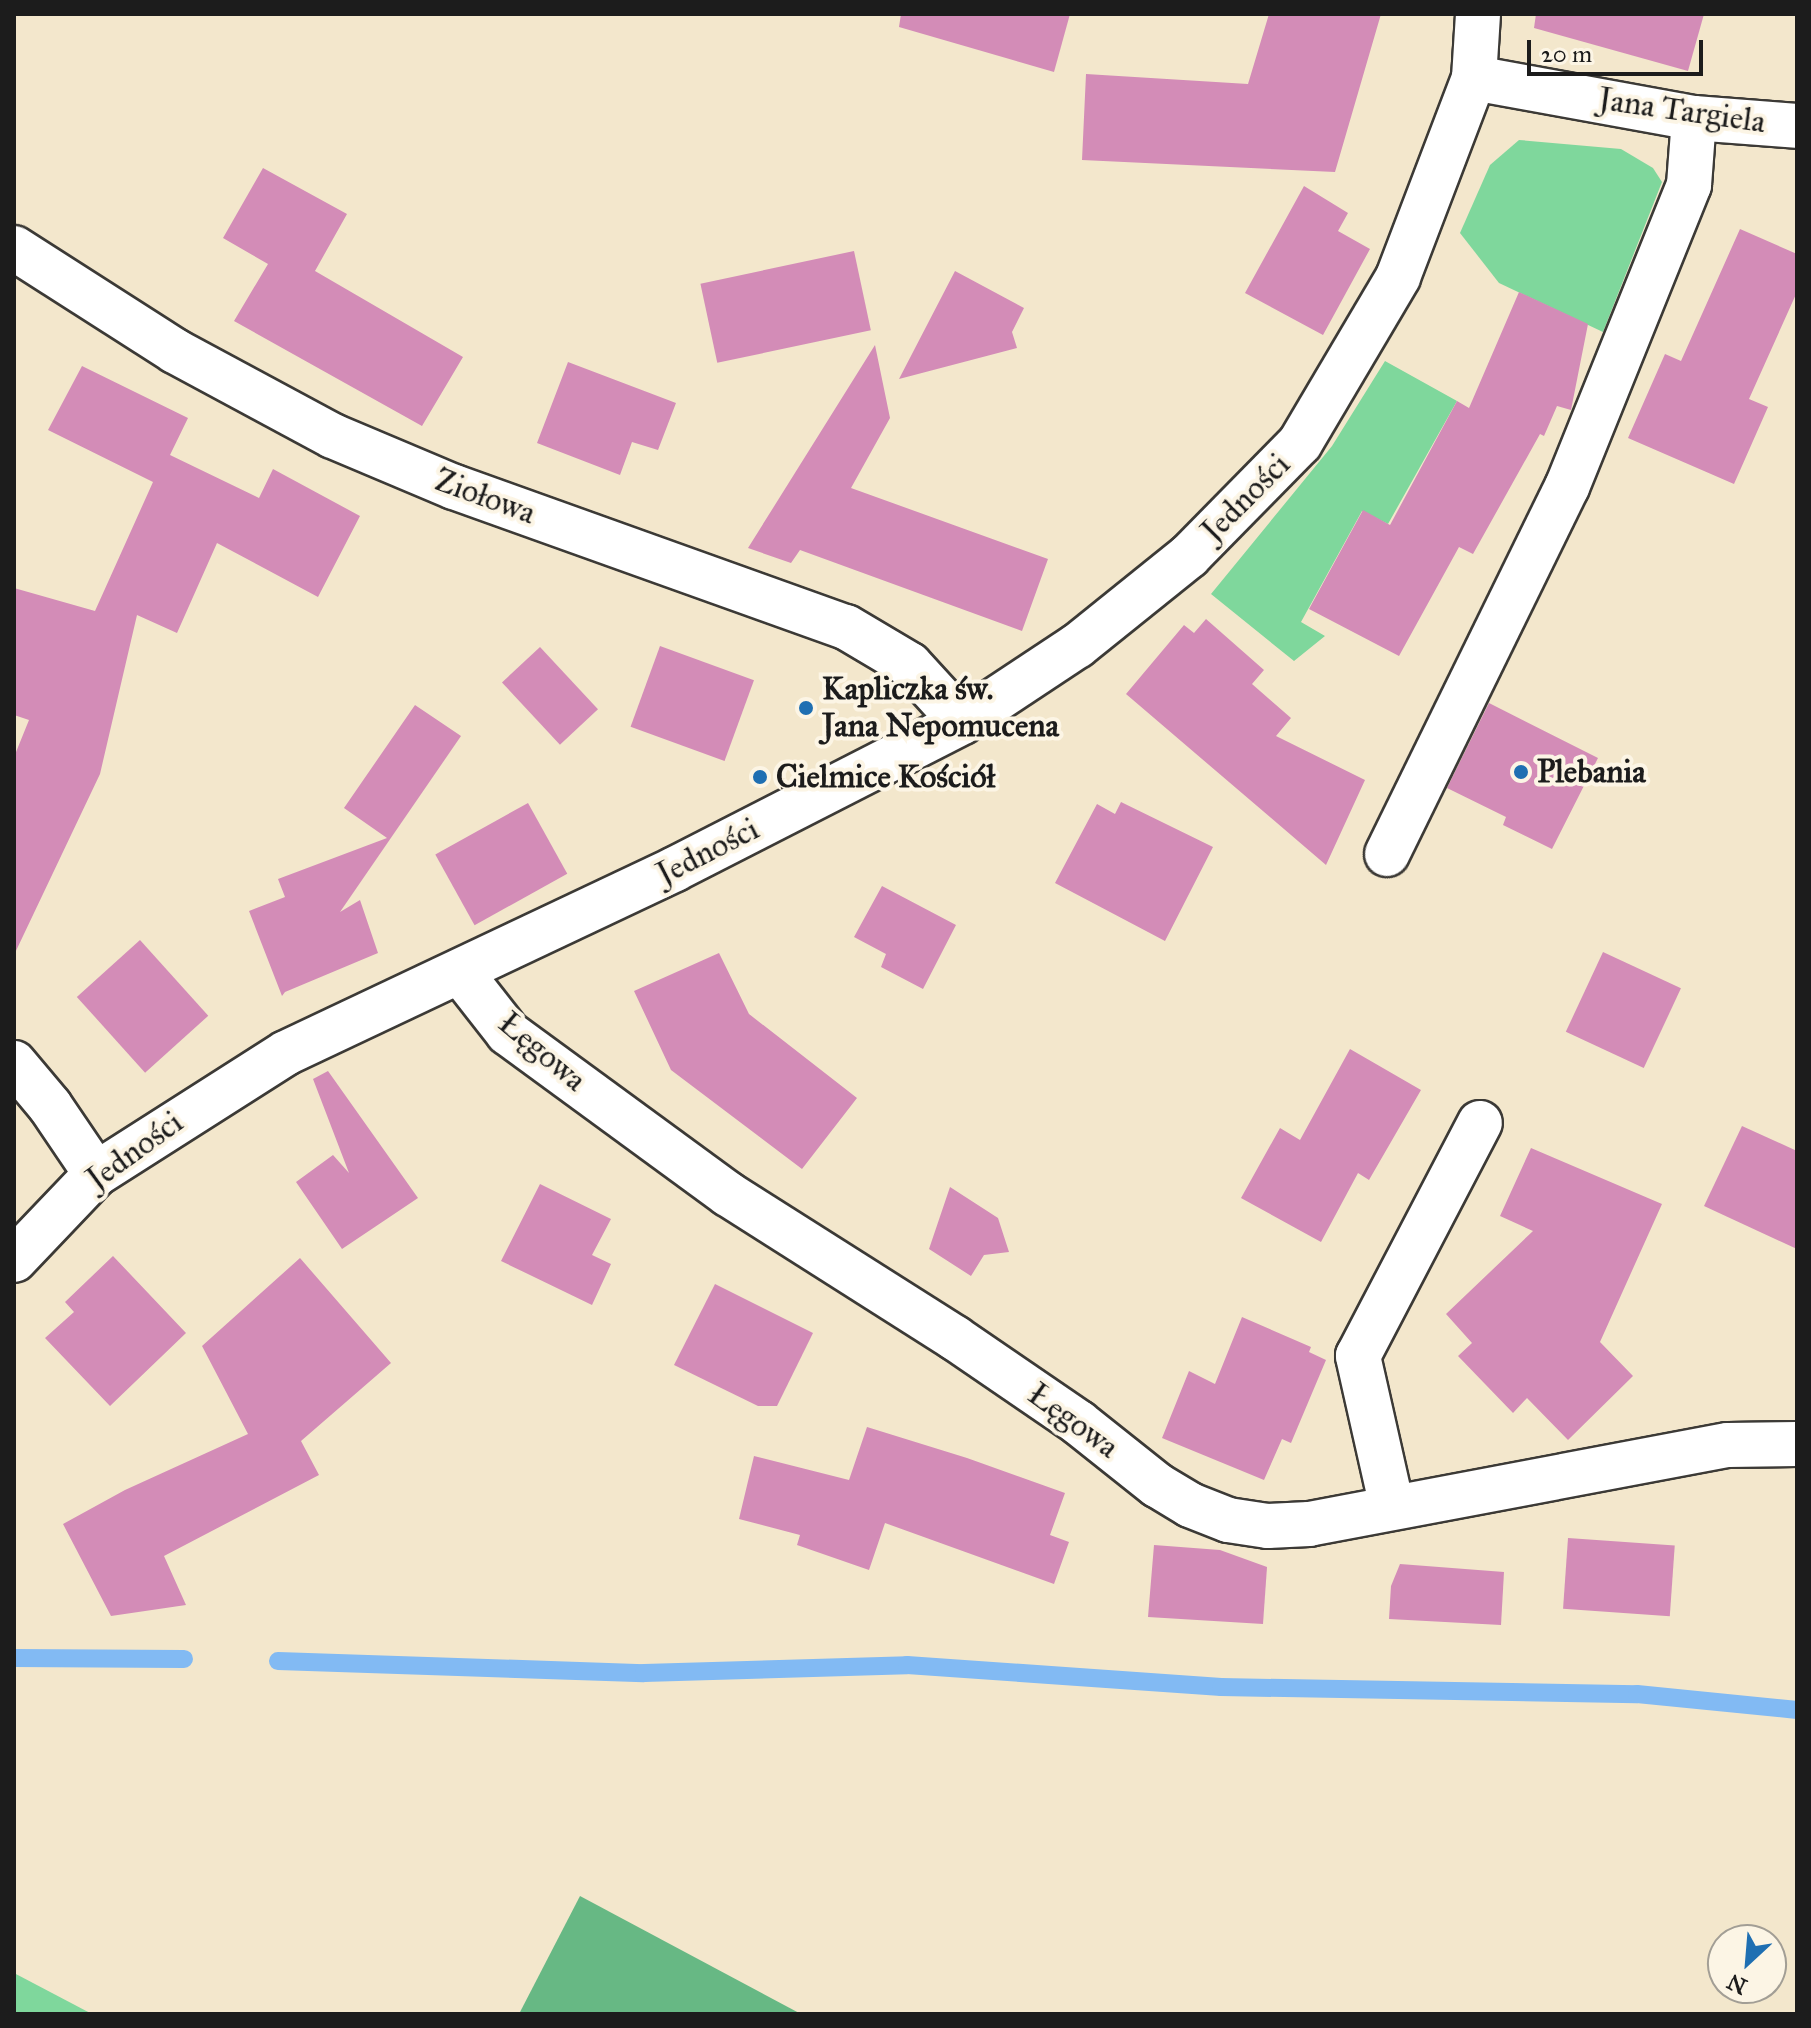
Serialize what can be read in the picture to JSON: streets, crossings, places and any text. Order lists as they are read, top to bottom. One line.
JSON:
{"streets":{"street":["Jana Targiela","Ziołowa","Jedności","Łęgowa"]},"crossings":[["Jana Targiela","Jedności"],["Ziołowa","Jedności"],["Jedności","Łęgowa"]],"places":["Kapliczka św. Jana Nepomucena","Plebania","Cielmice Kościół"],"scale_bar":"20 m","north":"bottom left"}
